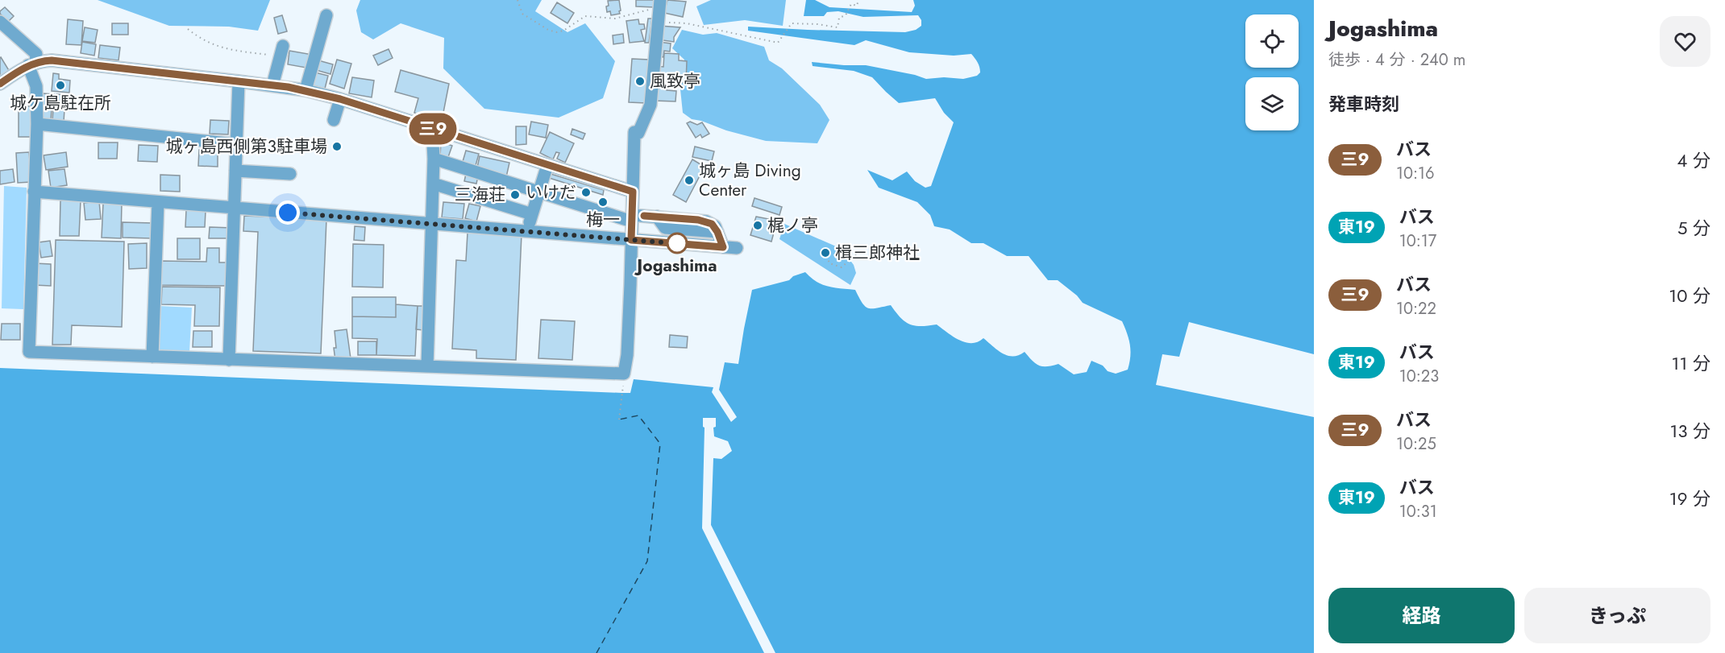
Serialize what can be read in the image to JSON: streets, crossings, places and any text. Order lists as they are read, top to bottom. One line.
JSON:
{"places":["風致亭","城ケ島駐在所","城ヶ島西側第3駐車場","城ヶ島 Diving Center","いけだ","三海荘","梅一","梶ノ亭","Jogashima","楫三郎神社"],"lines":["bus line 三9"],"page":{"on_map":"三9","heading":[["Jogashima","徒歩 · 4 分 · 240 m"],"発車時刻"],"list":[{"mark":"三9","name":"バス","note":"10:16","value":"4 分"},{"mark":"東19","name":"バス","note":"10:17","value":"5 分"},{"mark":"三9","name":"バス","note":"10:22","value":"10 分"},{"mark":"東19","name":"バス","note":"10:23","value":"11 分"},{"mark":"三9","name":"バス","note":"10:25","value":"13 分"},{"mark":"東19","name":"バス","note":"10:31","value":"19 分"}],"buttons":["経路","きっぷ"]}}
